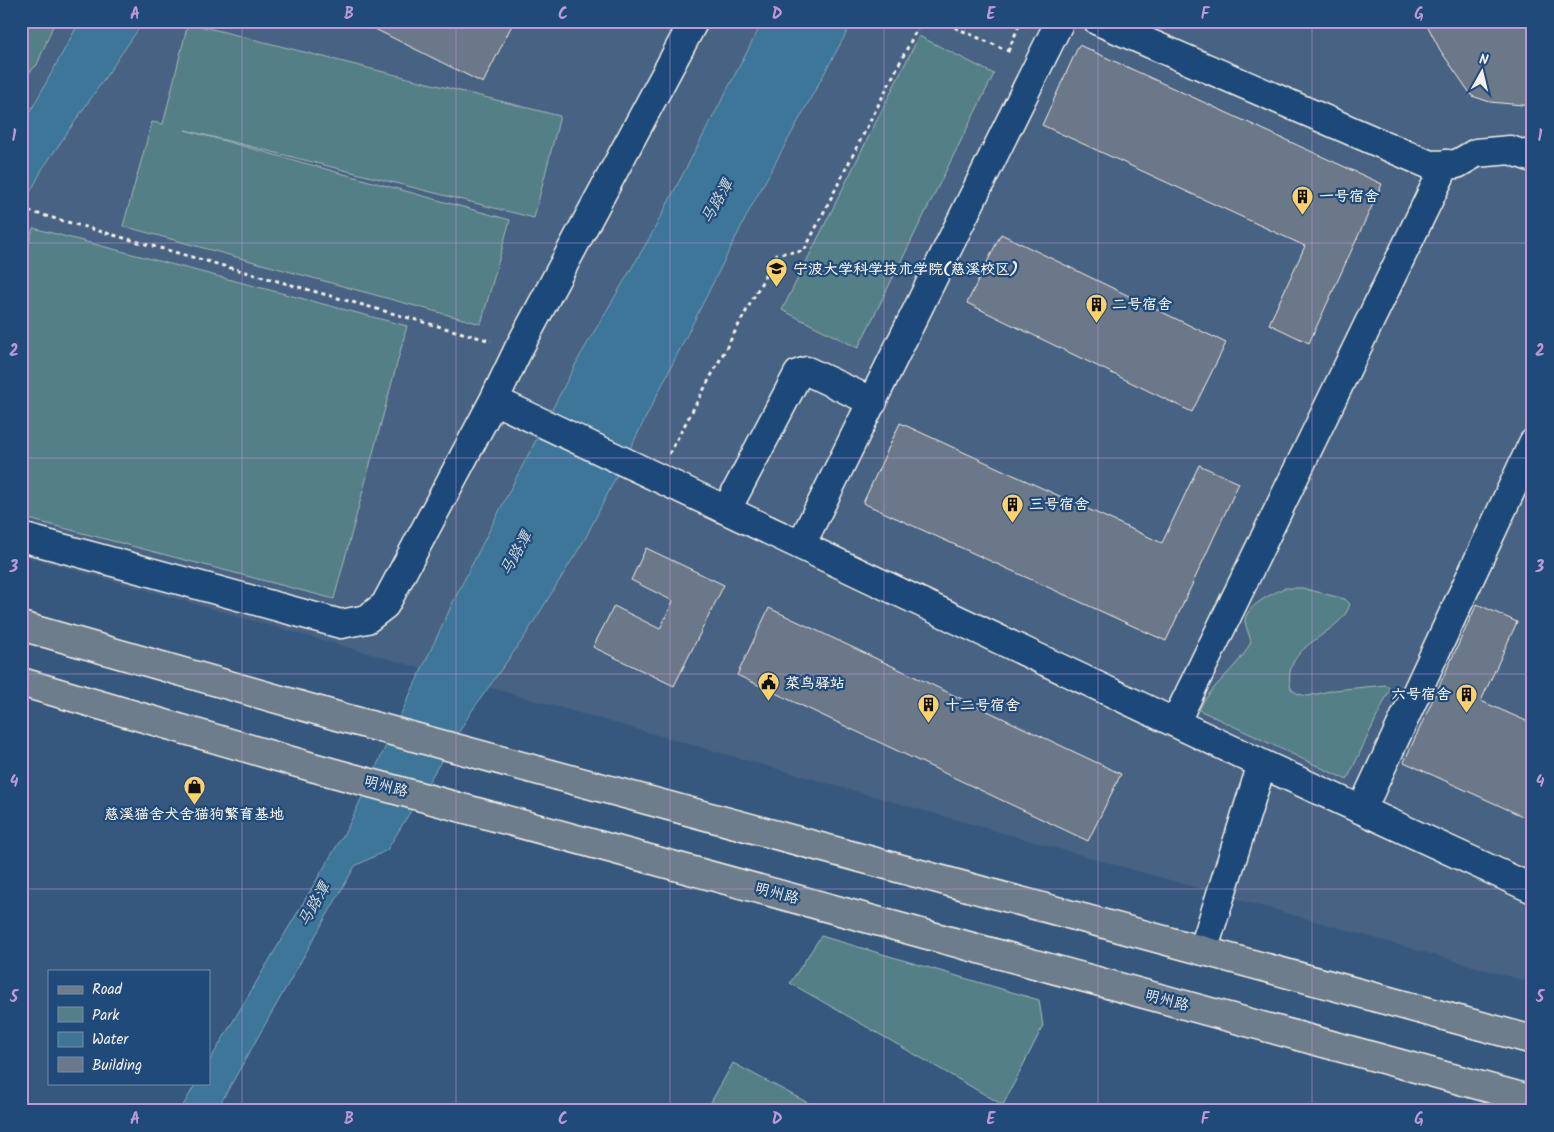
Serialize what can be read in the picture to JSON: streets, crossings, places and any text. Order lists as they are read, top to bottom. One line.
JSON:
{"streets":{"main road":["明州路"]},"water":["马路潭"],"places":{"building":["一号宿舍","二号宿舍","三号宿舍","六号宿舍","十二号宿舍"],"school or university":["宁波大学科学技术学院(慈溪校区)"],"public building":["菜鸟驿站"],"shop":["慈溪猫舍犬舍猫狗繁育基地"]},"legend":["Road","Park","Water","Building"],"north":"top","grid":{"columns":["A","B","C","D","E","F","G"],"rows":["1","2","3","4","5"]}}
